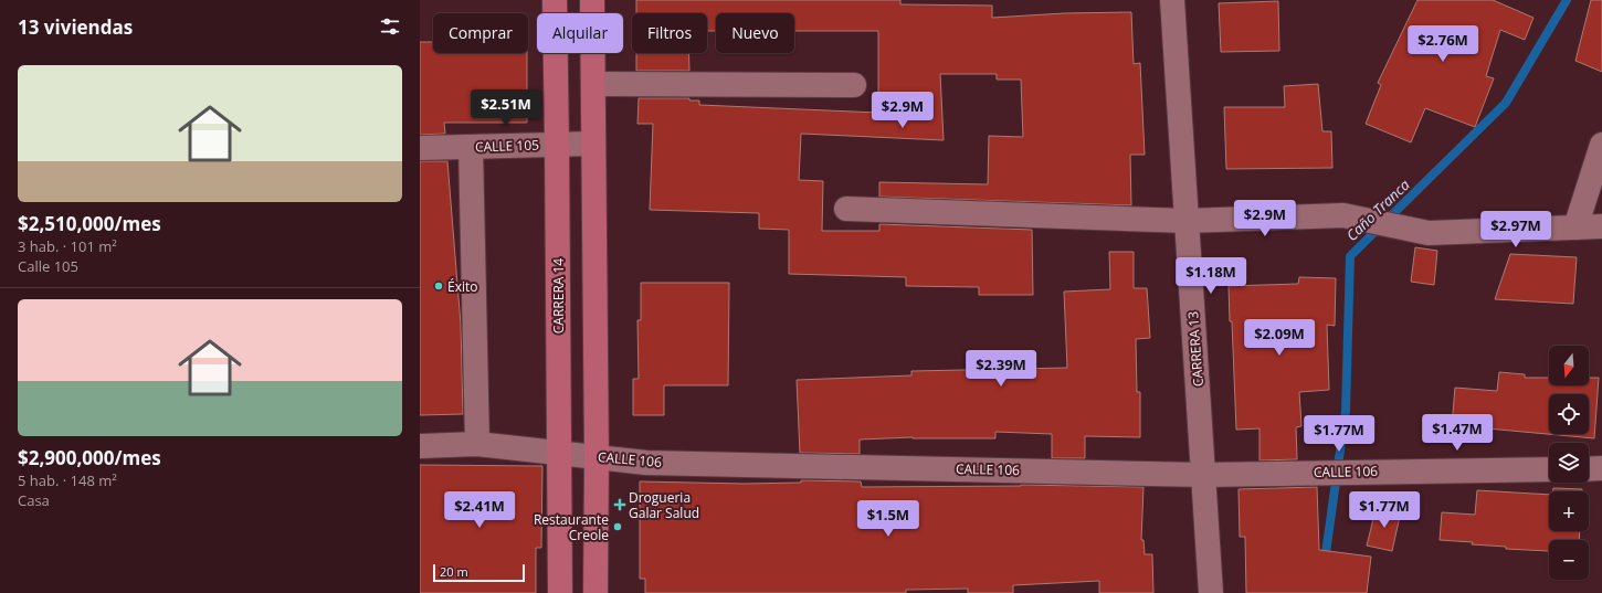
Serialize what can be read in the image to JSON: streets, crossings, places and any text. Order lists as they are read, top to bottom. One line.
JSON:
{"streets":{"main road":["CARRERA 14"],"street":["CALLE 105","CARRERA 13","CALLE 106"]},"crossings":[["CALLE 105","CARRERA 14"],["CARRERA 14","CALLE 106"],["CARRERA 13","CALLE 106"]],"water":["Caño Tranca"],"places":{"other":["Éxito","Restaurante Creole"],"health":["Drogueria Galar Salud"]},"scale_bar":"20 m","north":"bottom","page":{"heading":"13 viviendas","chip":["Comprar","Alquilar","Filtros","Nuevo"],"price":["$2.76M","$2.51M","$2.9M","$2.9M","$2.97M","$1.18M","$2.09M","$2.39M","$1.47M","$1.77M","$2.41M","$1.77M","$1.5M"],"list":[{"name":"$2,510,000/mes","note":"3 hab. · 101 m² · Calle 105"},{"name":"$2,900,000/mes","note":"5 hab. · 148 m² · Casa"}],"map_buttons":["+","−"],"scale":"20 m"}}
